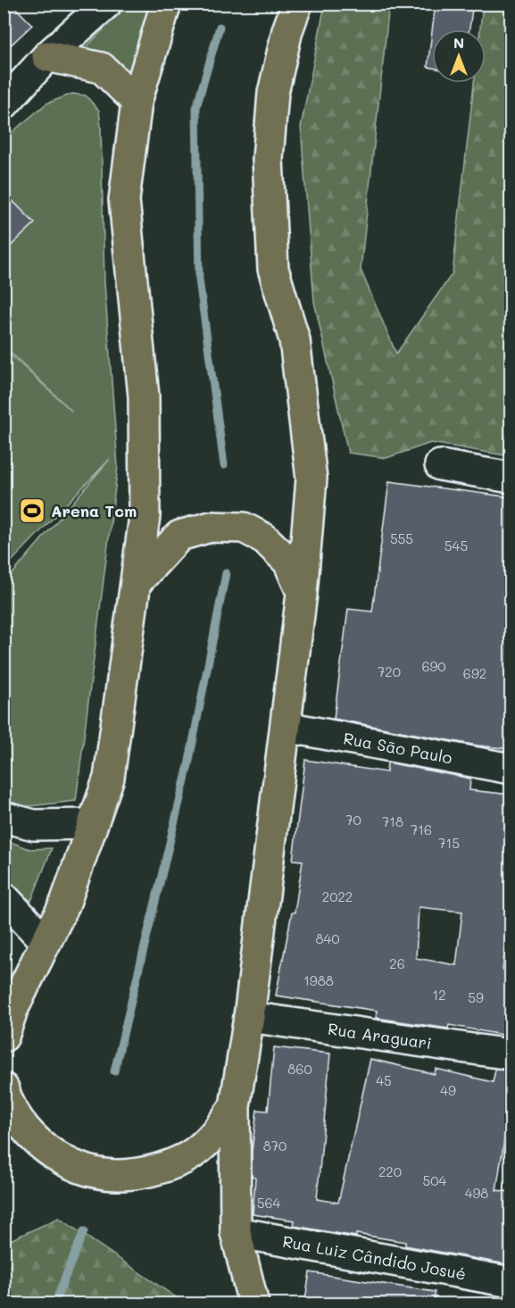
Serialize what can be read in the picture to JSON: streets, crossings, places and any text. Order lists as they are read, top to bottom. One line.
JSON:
{"streets":{"street":["Rua São Paulo","Rua Araguari","Rua Luiz Cândido Josué"]},"places":{"sports":["Arena Tcm"]},"house_numbers":["555","545","690","720","692","70","718","716","715","2022","840","26","1988","12","59","860","45","49","870","220","504","498","564"],"north":"top"}
